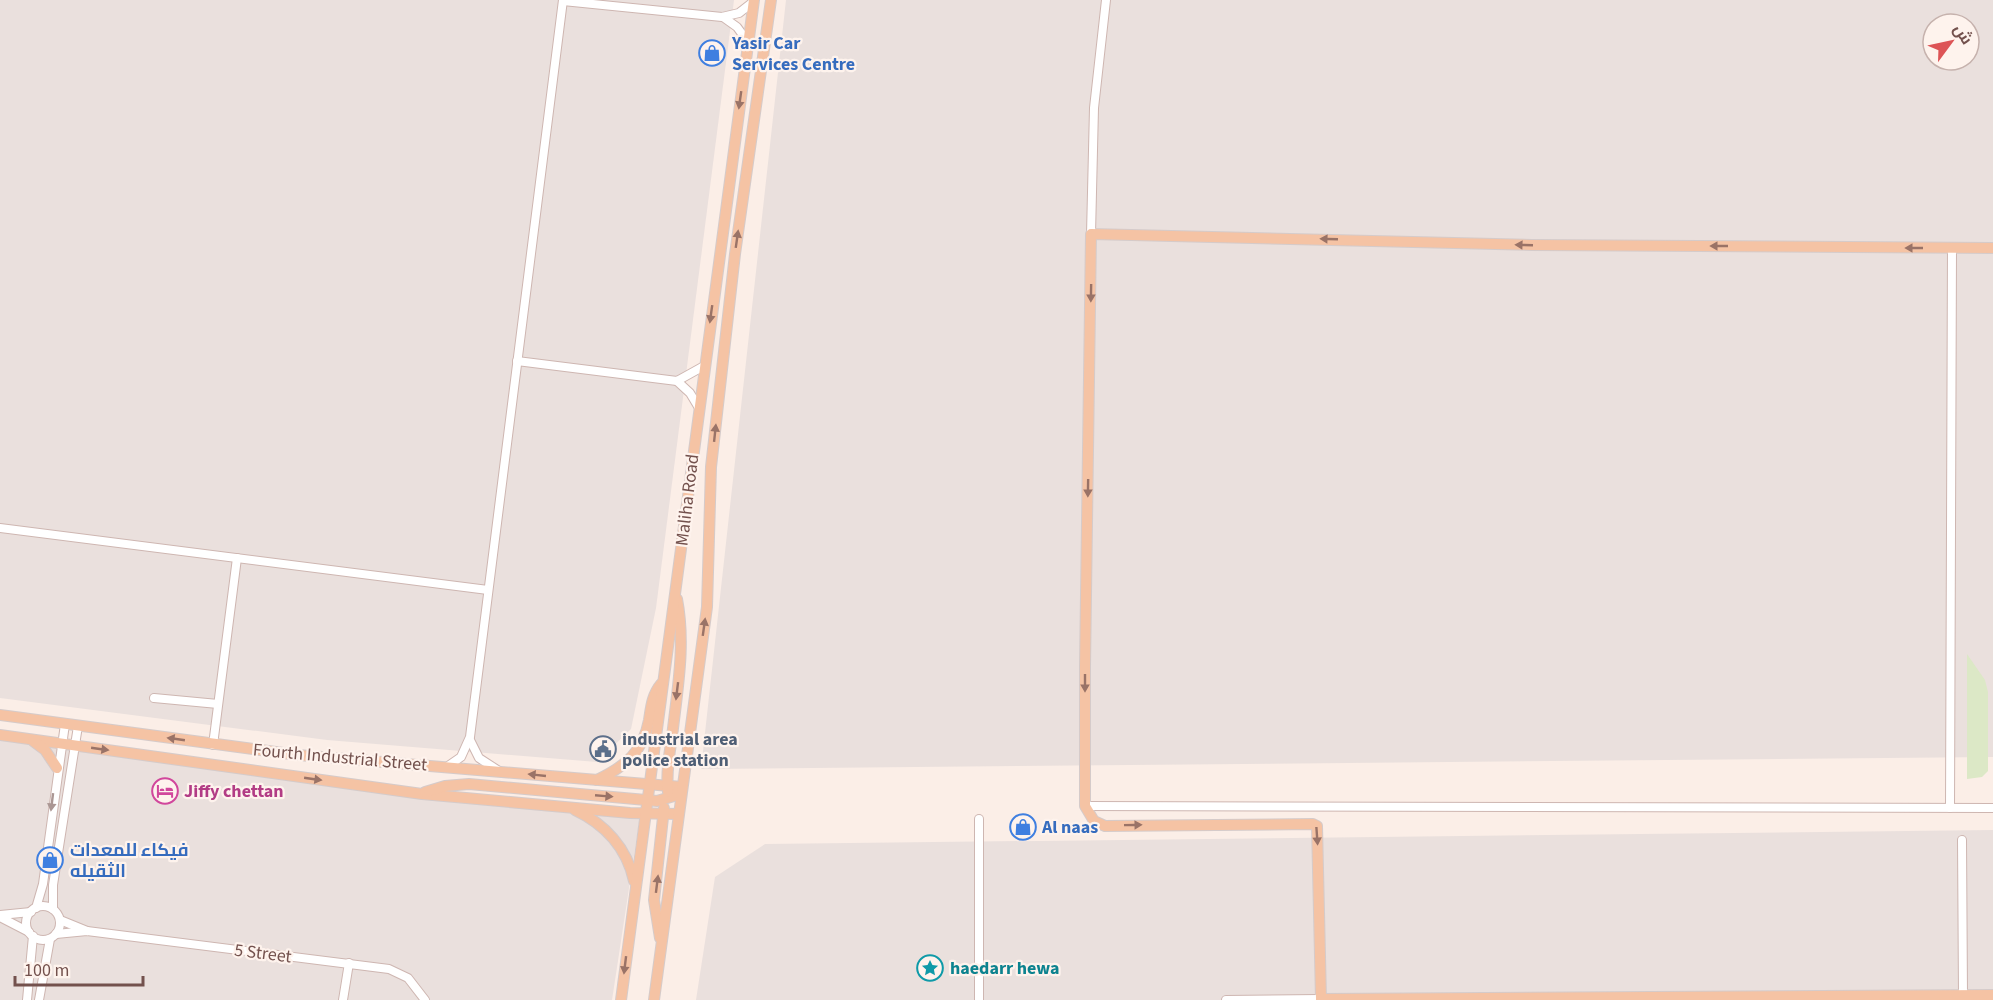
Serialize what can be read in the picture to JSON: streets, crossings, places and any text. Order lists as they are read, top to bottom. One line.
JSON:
{"streets":{"main road":["Maliha Road","Fourth Industrial Street"],"street":["5 Street"]},"crossings":[["Maliha Road","Fourth Industrial Street"]],"places":{"shop":["Yasir Car Services Centre","Al naas","فيكاء للمعدات الثقيله"],"public building":["industrial area police station"],"hotel":["Jiffy chettan"],"place":["haedarr hewa"]},"scale_bar":"100 m","north":"top right"}
